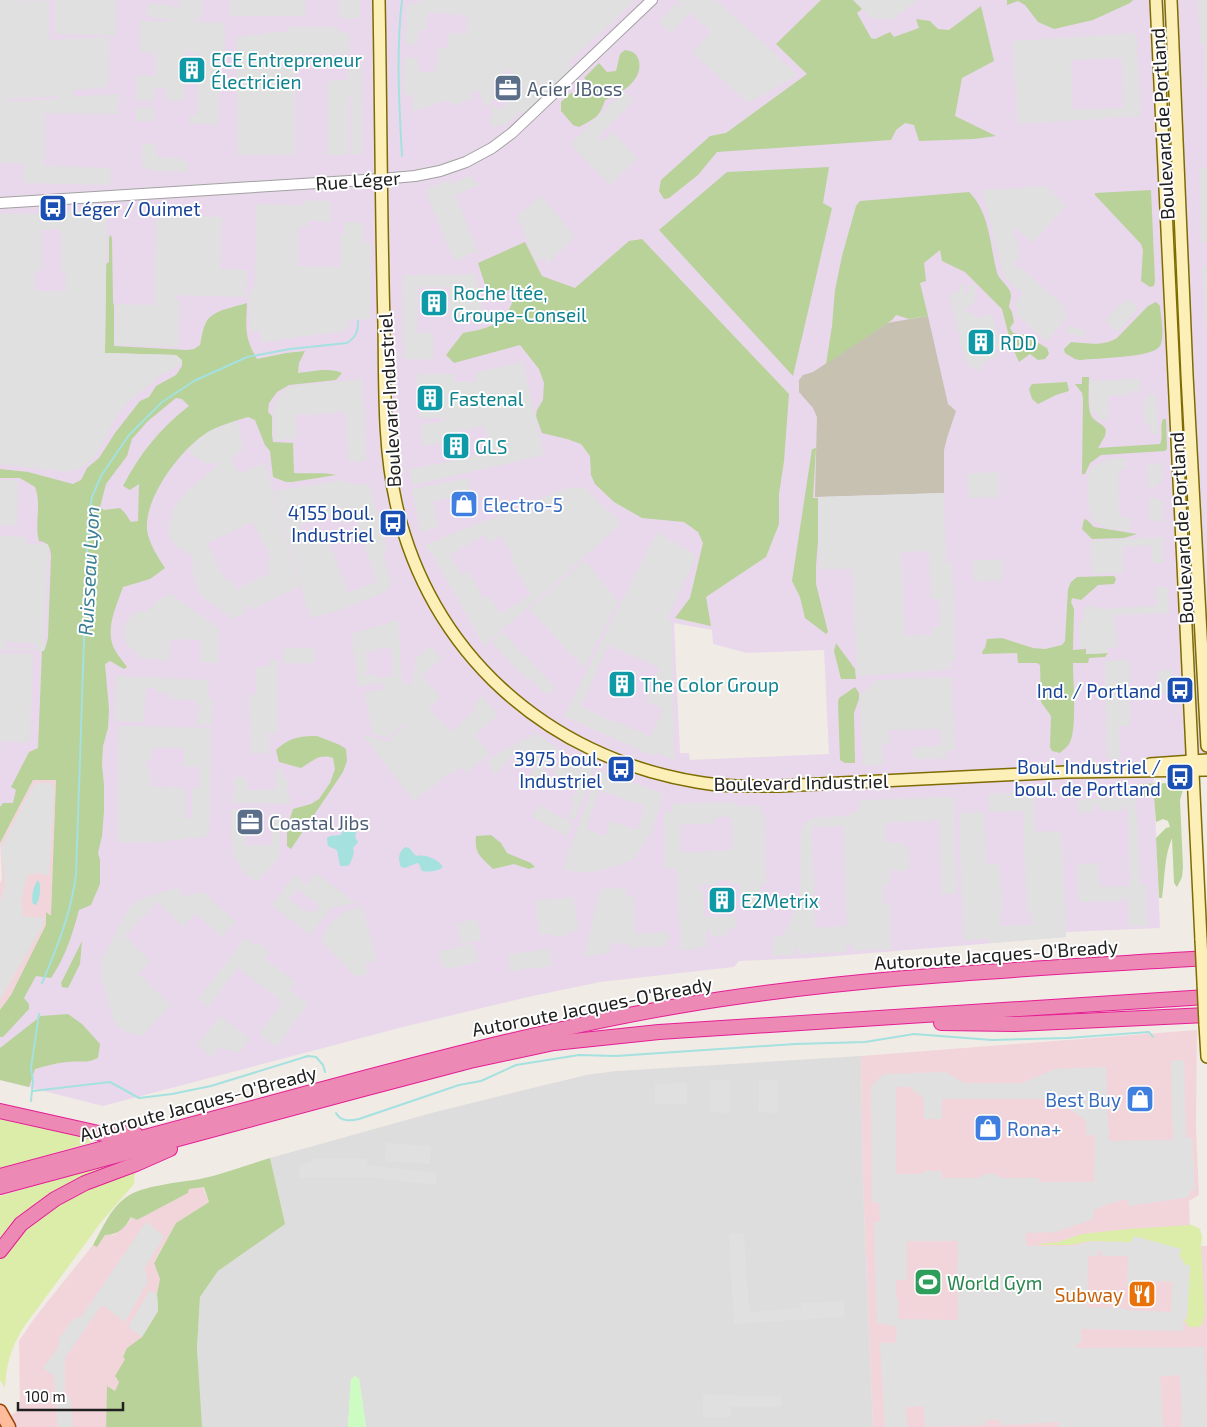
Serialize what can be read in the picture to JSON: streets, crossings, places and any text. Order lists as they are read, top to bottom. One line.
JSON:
{"streets":{"highway":["Autoroute Jacques-O'Bready"],"main road":["Boulevard de Portland","Boulevard Industriel"],"street":["Rue Léger"]},"crossings":[["Boulevard de Portland","Boulevard Industriel"],["Rue Léger","Boulevard Industriel"]],"water":["Ruisseau Lyon"],"places":{"building":["ECE Entrepreneur Électricien","Roche ltée, Groupe-Conseil","RDD","Fastenal","GLS","The Color Group","E2Metrix"],"office":["Acier JBoss","Coastal Jibs"],"bus stop":["Léger / Ouimet","4155 boul. Industriel","Ind. / Portland","3975 boul. Industriel","Boul. Industriel / boul. de Portland"],"shop":["Electro-5","Best Buy","Rona+"],"sports":["World Gym"],"restaurant":["Subway"]},"scale_bar":"100 m"}
